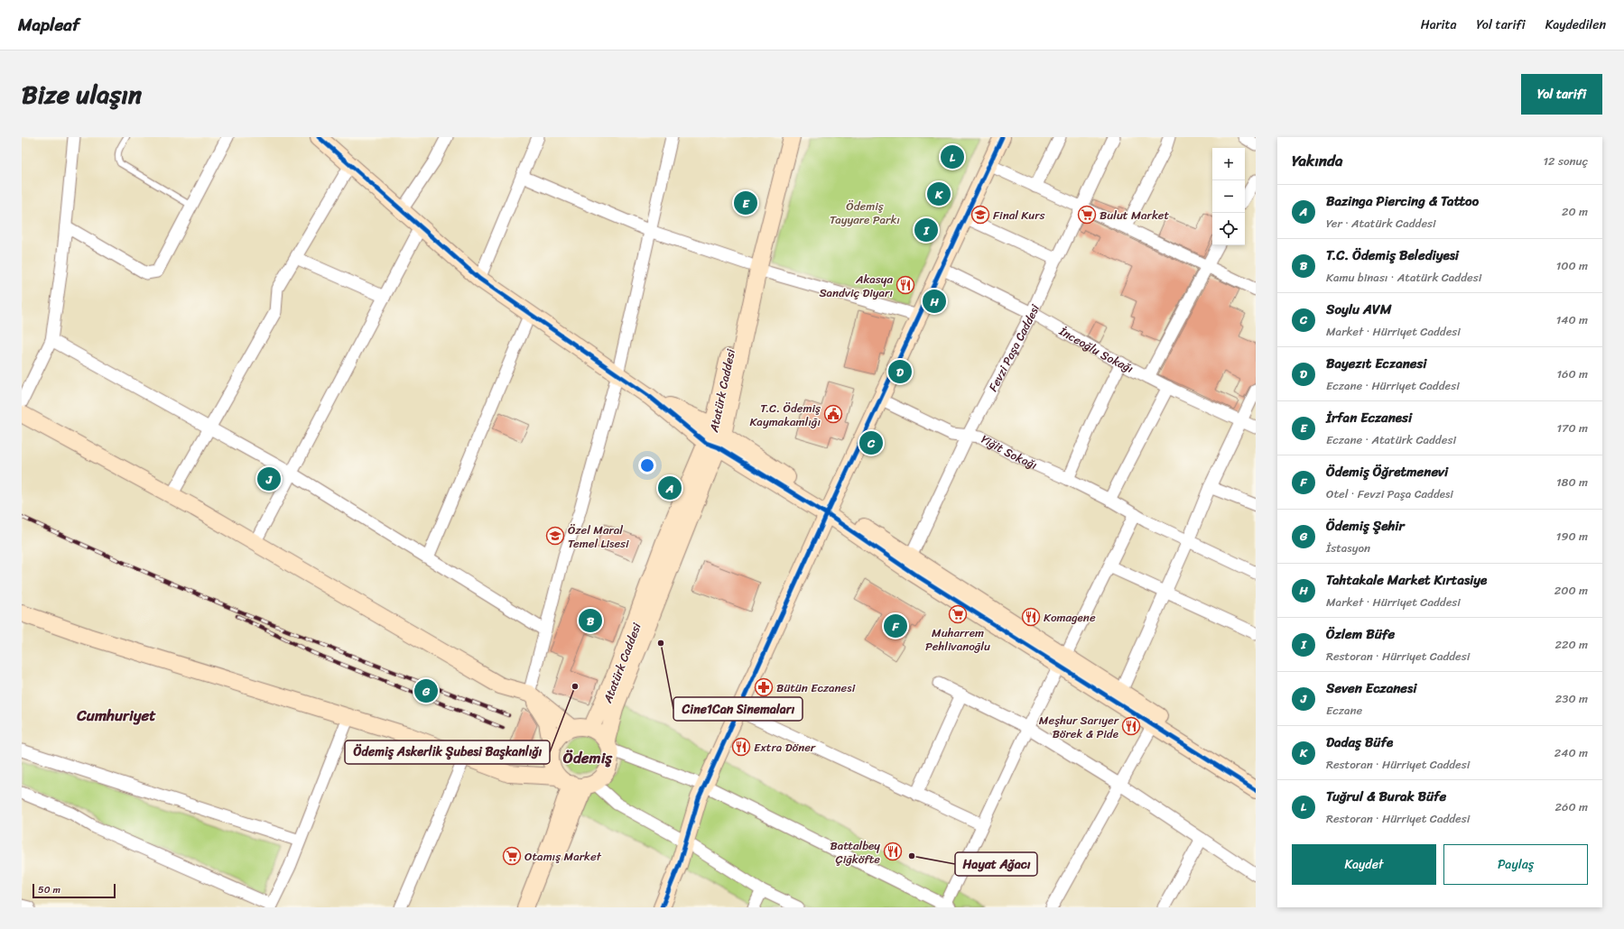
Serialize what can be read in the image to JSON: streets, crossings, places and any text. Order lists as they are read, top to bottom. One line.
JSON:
{"streets":{"street":["Fevzi Paşa Caddesi","İnceoğlu Sokağı","Atatürk Caddesi","Yiğit Sokağı"]},"crossings":[["Fevzi Paşa Caddesi","İnceoğlu Sokağı"],["Fevzi Paşa Caddesi","Yiğit Sokağı"]],"districts":["Cumhuriyet","Ödemiş"],"parks":["Ödemiş Tayyare Parkı"],"places":{"school or university":["Final Kurs","Özel Maral Temel Lisesi"],"supermarket":["Bulut Market","Muharrem Pehlivanoğlu","Otamış Market"],"restaurant":["Akasya Sandviç Diyarı","Komagene","Meşhur Sarıyer Börek & Pide","Extra Döner","Battalbey Çiğköfte"],"public building":["T.C. Ödemiş Kaymakamlığı"],"other":["Cine1Can Sinemaları","Ödemiş Askerlik Şubesi Başkanlığı","Hayat Ağacı"],"pharmacy":["Bütün Eczanesi"]},"scale_bar":"50 m","page":{"header":"Mapleaf","nav":["Harita","Yol tarifi","Kaydedilen"],"title":"Bize ulaşın","buttons":["Yol tarifi",["Kaydet","Paylaş"]],"heading":["Yakında","12 sonuç"],"pins":["L","K","E","I","H","D","C","J","A","B","F","G"],"map_buttons":["+","−"],"list":[{"mark":"A","name":"Bazinga Piercing & Tattoo","note":"Yer · Atatürk Caddesi","value":"20 m"},{"mark":"B","name":"T.C. Ödemiş Belediyesi","note":"Kamu binası · Atatürk Caddesi","value":"100 m"},{"mark":"C","name":"Soylu AVM","note":"Market · Hürriyet Caddesi","value":"140 m"},{"mark":"D","name":"Bayezıt Eczanesi","note":"Eczane · Hürriyet Caddesi","value":"160 m"},{"mark":"E","name":"İrfan Eczanesi","note":"Eczane · Atatürk Caddesi","value":"170 m"},{"mark":"F","name":"Ödemiş Öğretmenevi","note":"Otel · Fevzi Paşa Caddesi","value":"180 m"},{"mark":"G","name":"Ödemiş Şehir","note":"İstasyon","value":"190 m"},{"mark":"H","name":"Tahtakale Market Kırtasiye","note":"Market · Hürriyet Caddesi","value":"200 m"},{"mark":"I","name":"Özlem Büfe","note":"Restoran · Hürriyet Caddesi","value":"220 m"},{"mark":"J","name":"Seven Eczanesi","note":"Eczane","value":"230 m"},{"mark":"K","name":"Dadaş Büfe","note":"Restoran · Hürriyet Caddesi","value":"240 m"},{"mark":"L","name":"Tuğrul & Burak Büfe","note":"Restoran · Hürriyet Caddesi","value":"260 m"}],"scale":"50 m"}}
